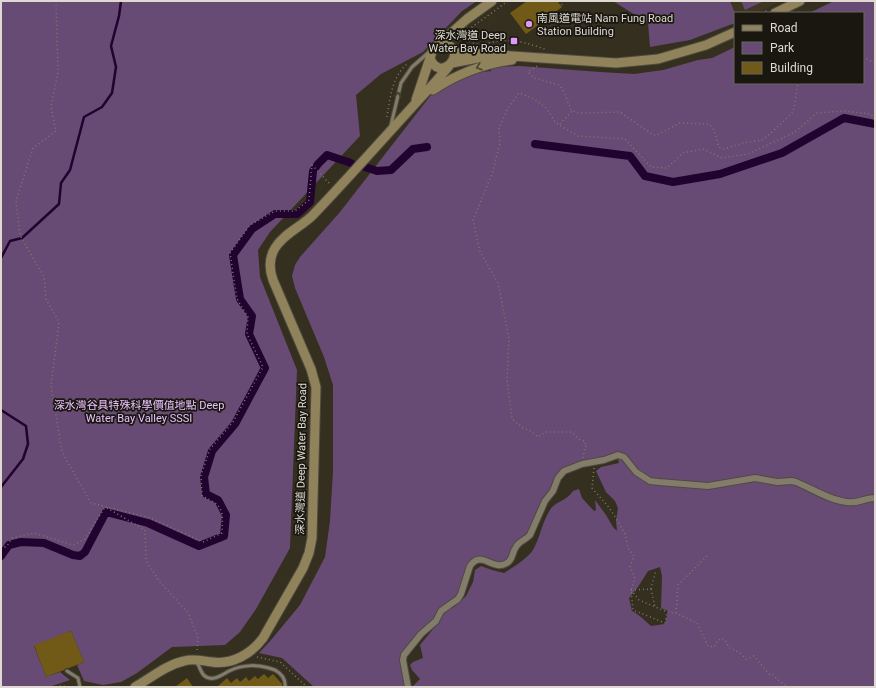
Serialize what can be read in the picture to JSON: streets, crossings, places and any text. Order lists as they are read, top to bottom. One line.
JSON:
{"streets":{"main road":["深水灣道 Deep Water Bay Road"]},"parks":["深水灣谷具特殊科學價值地點 Deep Water Bay Valley SSSI"],"places":{"other":["南風道電站 Nam Fung Road Station Building"],"transit":["深水灣道 Deep Water Bay Road"]},"legend":["Road","Park","Building"]}
